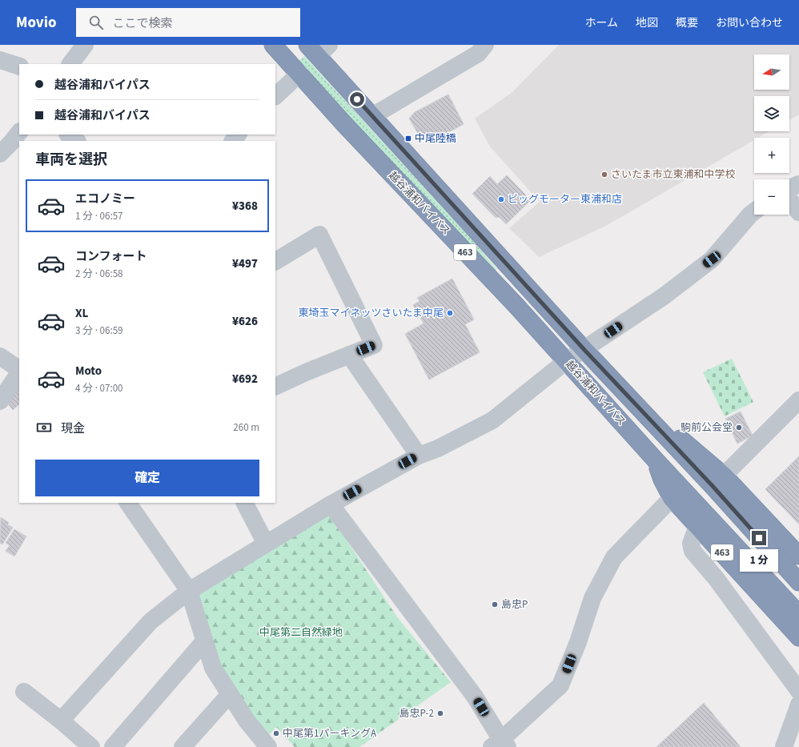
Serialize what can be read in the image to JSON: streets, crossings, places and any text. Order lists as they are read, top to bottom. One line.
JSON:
{"streets":{"highway":["越谷浦和バイパス","463"]},"parks":["中尾第二自然緑地"],"places":{"transit":["中尾陸橋"],"other":["さいたま市立東浦和中学校","ビッグモーター東浦和店","東埼玉マイネッツさいたま中尾","駒前公会堂","島忠P","島忠P-2","中尾第1パーキングA"]},"north":"left","page":{"header":"Movio","search":"ここで検索","nav":["ホーム","地図","概要","お問い合わせ"],"map_buttons":["+","−"],"banner":["越谷浦和バイパス","越谷浦和バイパス"],"heading":"車両を選択","list":[{"name":"エコノミー","note":"1 分 · 06:57","value":"¥368"},{"name":"コンフォート","note":"2 分 · 06:58","value":"¥497"},{"name":"XL","note":"3 分 · 06:59","value":"¥626"},{"name":"Moto","note":"4 分 · 07:00","value":"¥692"}],"pay":["現金","260 m"],"buttons":"確定","bubble":"1 分"}}
